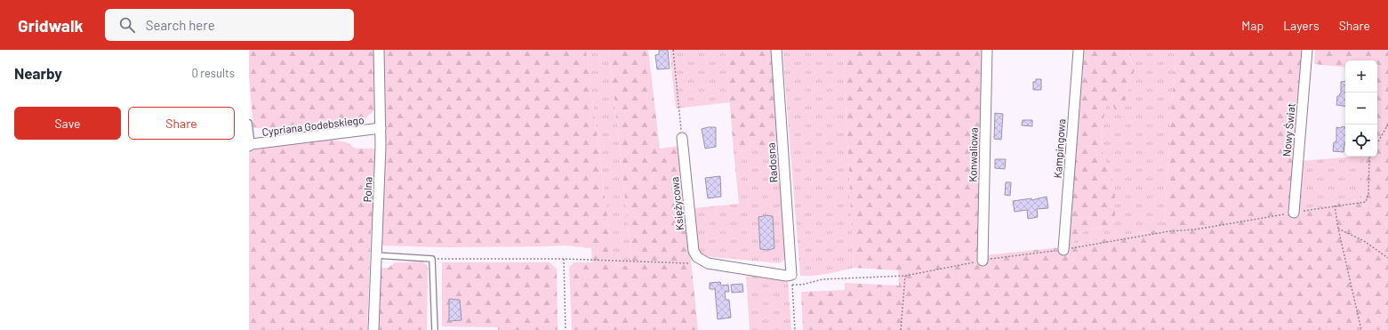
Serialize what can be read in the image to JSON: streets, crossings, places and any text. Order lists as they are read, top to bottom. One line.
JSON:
{"streets":{"street":["Cypriana Godebskiego","Nowy Świat","Kampingowa","Konwaliowa","Radosna","Polna","Księżycowa"]},"crossings":[["Cypriana Godebskiego","Polna"]],"page":{"header":"Gridwalk","search":"Search here","nav":["Map","Layers","Share"],"heading":["Nearby","0 results"],"map_buttons":["+","−"],"buttons":["Save","Share"]}}
